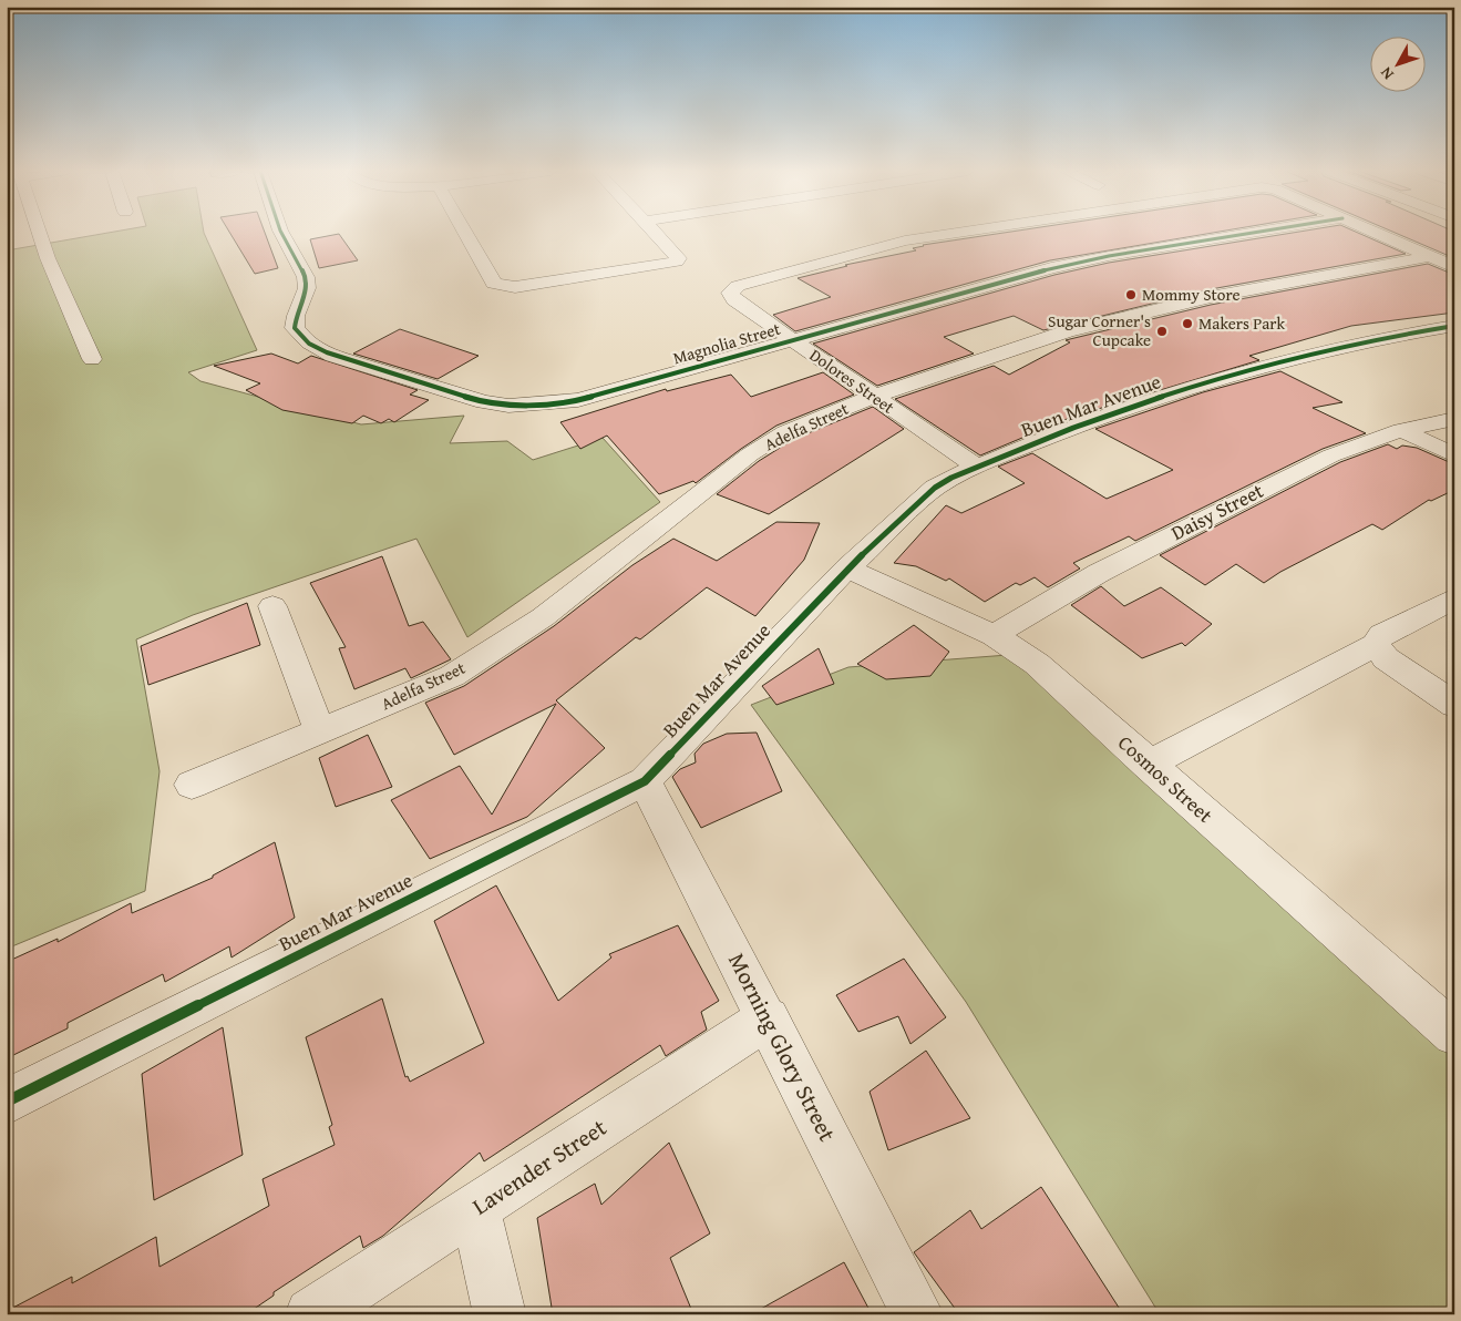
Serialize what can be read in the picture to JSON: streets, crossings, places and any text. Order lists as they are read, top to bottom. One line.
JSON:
{"streets":{"street":["Magnolia Street","Dolores Street","Buen Mar Avenue","Adelfa Street","Daisy Street","Cosmos Street","Morning Glory Street","Lavender Street"]},"crossings":[["Magnolia Street","Dolores Street"],["Dolores Street","Buen Mar Avenue"],["Dolores Street","Adelfa Street"],["Buen Mar Avenue","Cosmos Street"],["Buen Mar Avenue","Morning Glory Street"],["Daisy Street","Cosmos Street"],["Morning Glory Street","Lavender Street"]],"places":["Mommy Store","Makers Park","Sugar Corner's Cupcake"],"north":"bottom left"}
